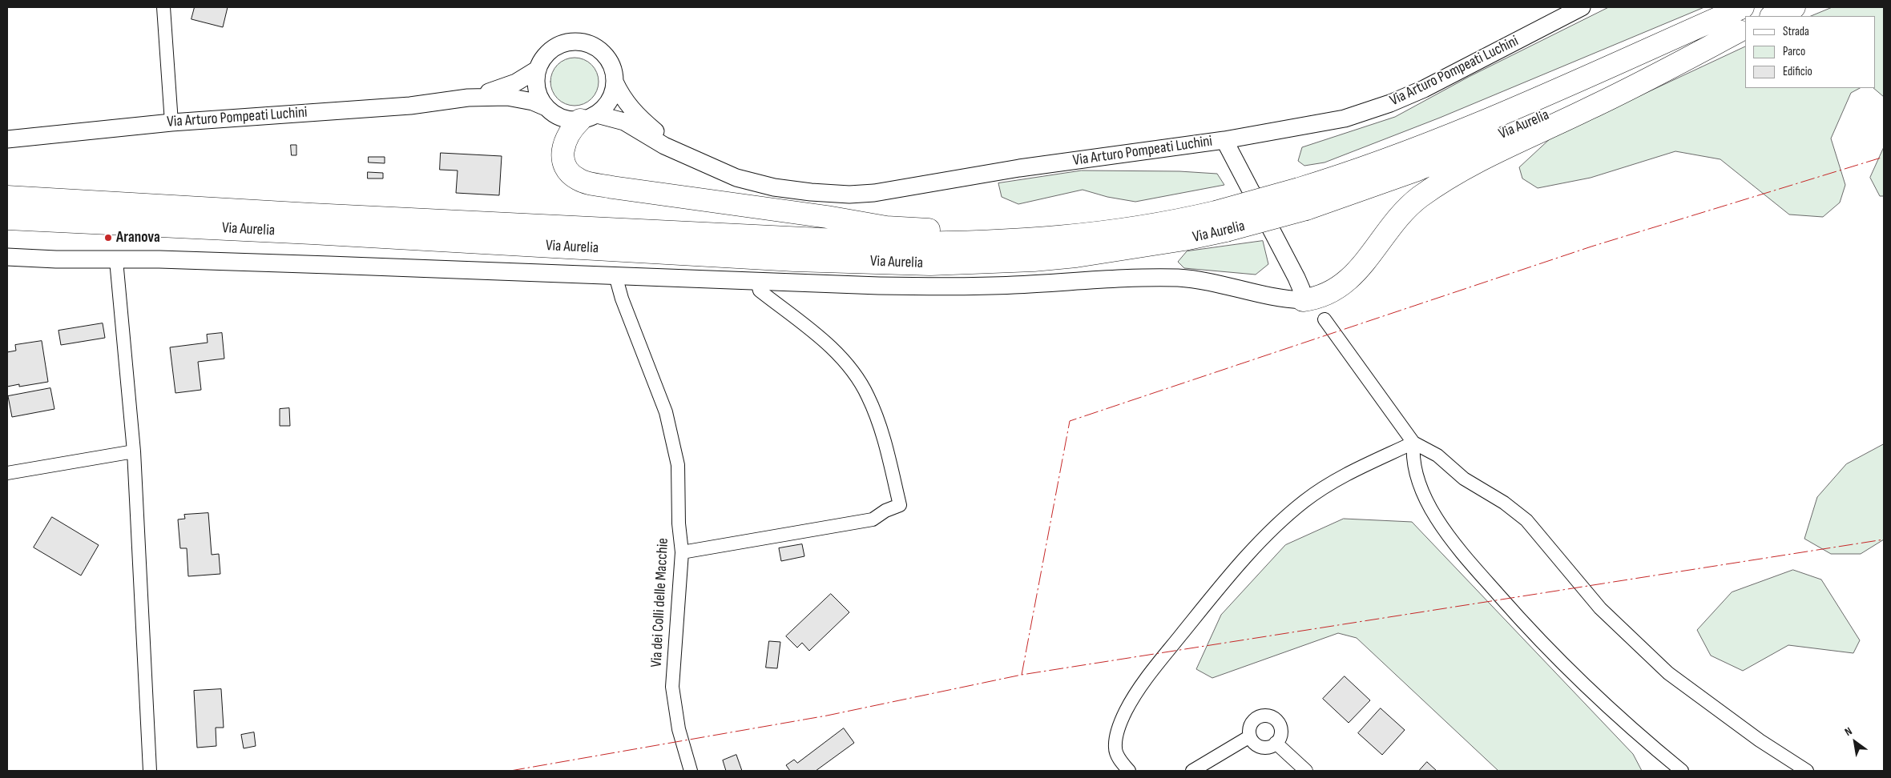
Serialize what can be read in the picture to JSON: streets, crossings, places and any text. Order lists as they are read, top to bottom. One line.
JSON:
{"streets":{"highway":["Via Aurelia"],"street":["Via Arturo Pompeati Luchini","Via dei Colli delle Macchie"]},"places":["Aranova"],"legend":["Strada","Parco","Edificio"],"north":"top left"}
